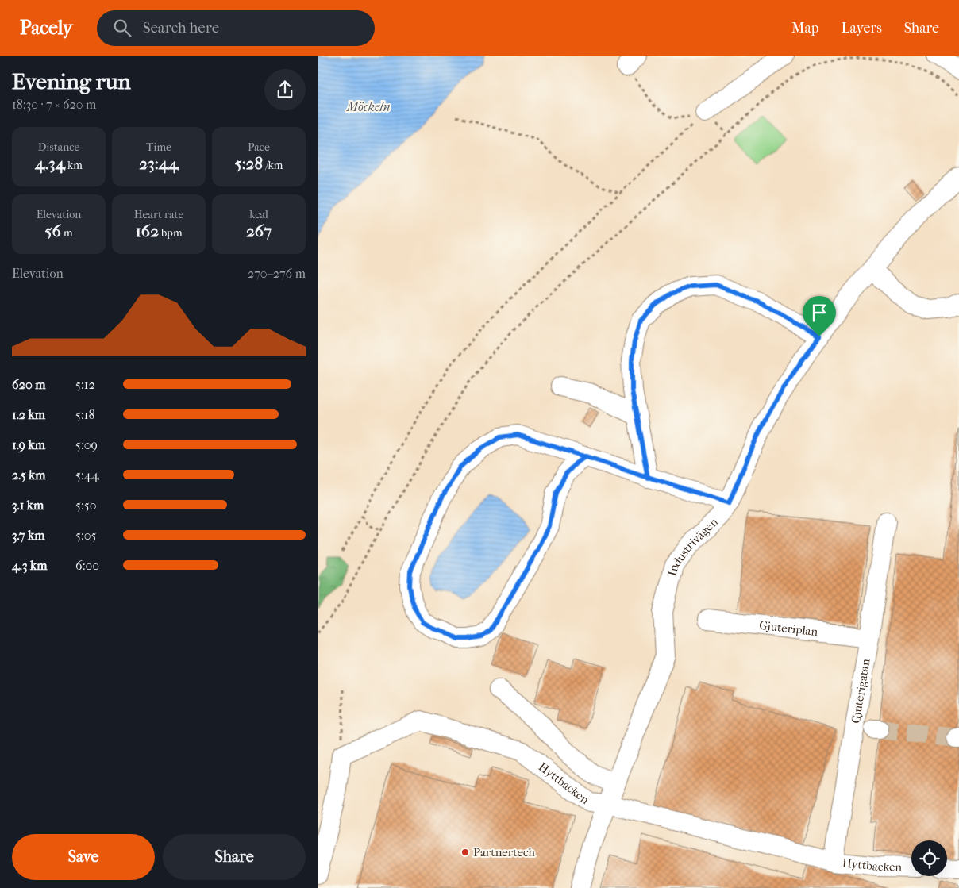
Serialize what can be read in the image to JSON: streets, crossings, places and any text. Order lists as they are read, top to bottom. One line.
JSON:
{"streets":{"street":["Industrivägen","Gjuteriplan","Gjuterigatan","Hyttbacken"]},"crossings":[["Industrivägen","Hyttbacken"],["Gjuteriplan","Gjuterigatan"],["Gjuterigatan","Hyttbacken"]],"water":["Möckeln"],"places":["Partnertech"],"page":{"header":"Pacely","search":"Search here","nav":["Map","Layers","Share"],"heading":["Evening run","18:30 · 7 × 620 m"],"stats":[["Distance","4.34 km"],["Time","23:44"],["Pace","5:28 /km"],["Elevation","56 m"],["Heart rate","162 bpm"],["kcal","267"]],"chart":["Elevation","270–276 m"],"list":[{"name":"620 m","note":"5:12"},{"name":"1.2 km","note":"5:18"},{"name":"1.9 km","note":"5:09"},{"name":"2.5 km","note":"5:44"},{"name":"3.1 km","note":"5:50"},{"name":"3.7 km","note":"5:05"},{"name":"4.3 km","note":"6:00"}],"buttons":["Save","Share"]}}
